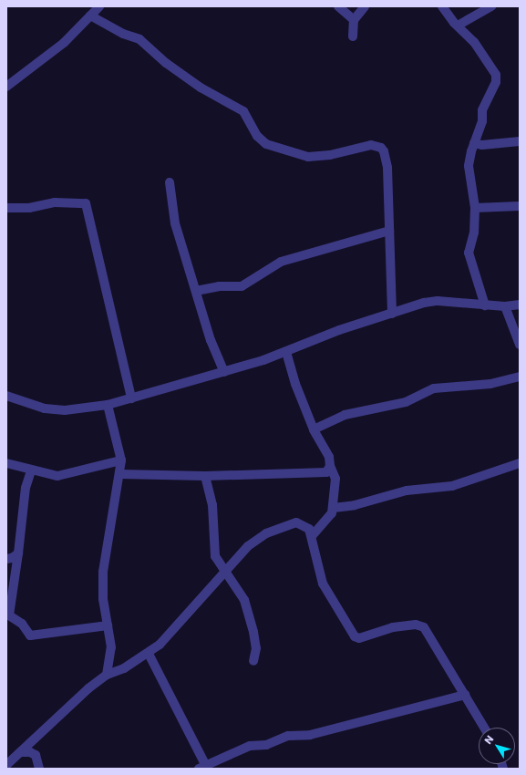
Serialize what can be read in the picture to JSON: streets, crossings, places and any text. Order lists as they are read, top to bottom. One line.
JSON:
{"north":"top left"}
